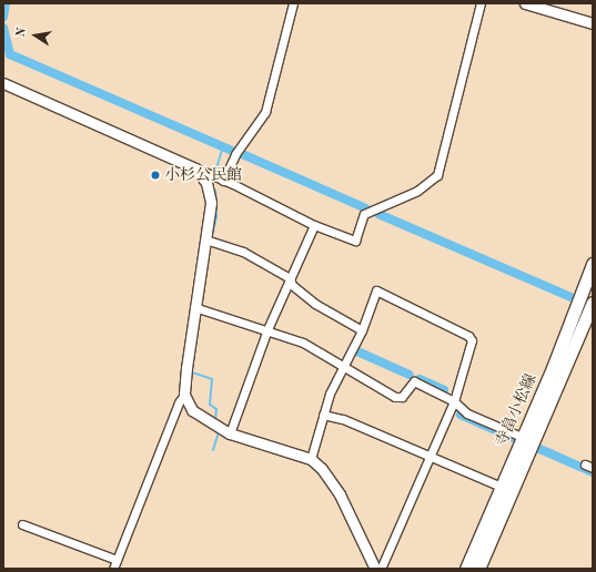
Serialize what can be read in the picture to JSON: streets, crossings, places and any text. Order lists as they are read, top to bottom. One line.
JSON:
{"streets":{"main road":["寺畠小松線"]},"places":["小杉公民館"],"north":"left"}
